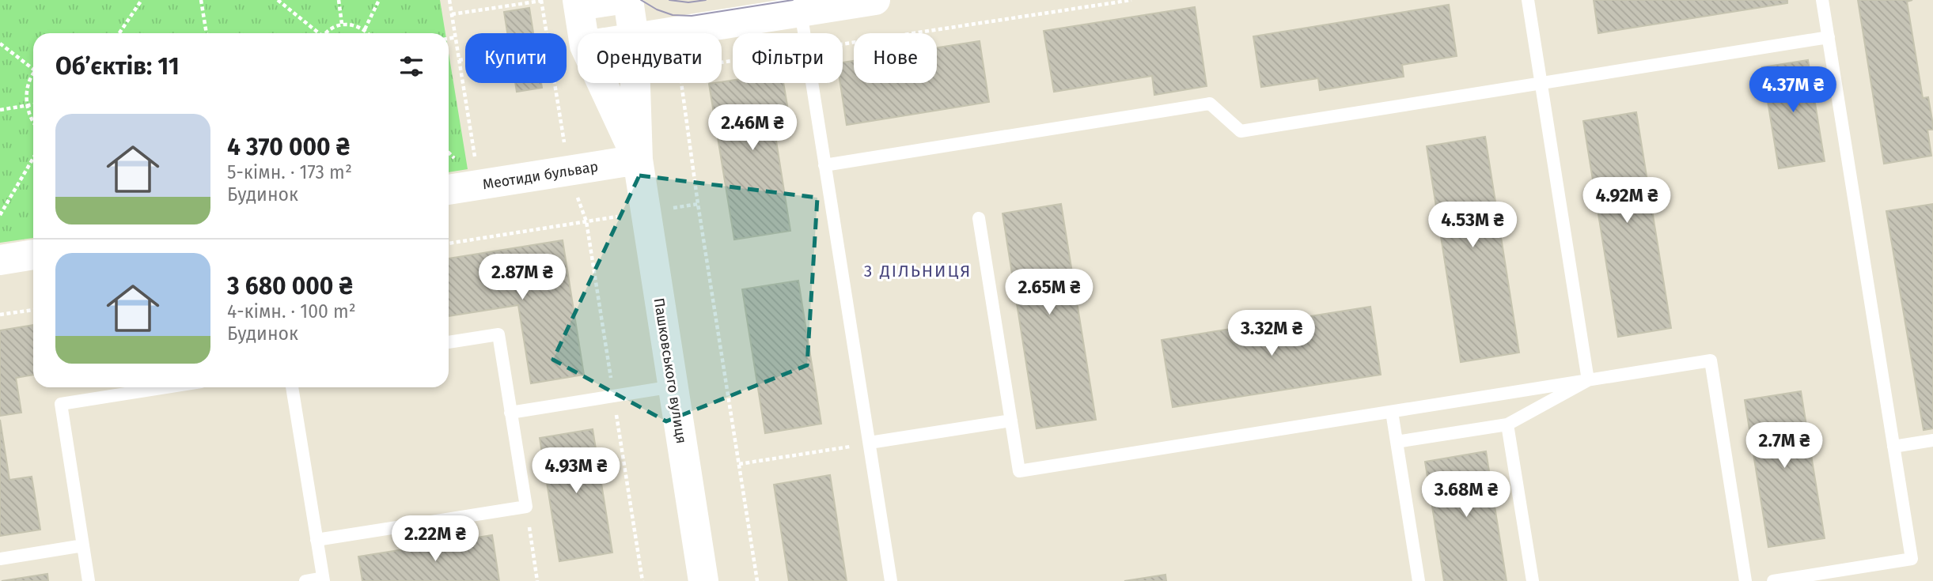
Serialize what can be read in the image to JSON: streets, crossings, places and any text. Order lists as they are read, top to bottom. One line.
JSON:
{"streets":{"street":["Меотиди бульвар","Пашковського вулиця"]},"crossings":[["Меотиди бульвар","Пашковського вулиця"]],"districts":["3 ДІЛЬНИЦЯ"],"page":{"chip":["Купити","Орендувати","Фільтри","Нове"],"heading":"Об’єктів: 11","price":["4.37M ₴","2.46M ₴","4.92M ₴","4.53M ₴","2.87M ₴","2.65M ₴","3.32M ₴","2.7M ₴","4.93M ₴","3.68M ₴","2.22M ₴"],"list":[{"name":"4 370 000 ₴","note":"5-кімн. · 173 m² · Будинок"},{"name":"3 680 000 ₴","note":"4-кімн. · 100 m² · Будинок"}]}}
